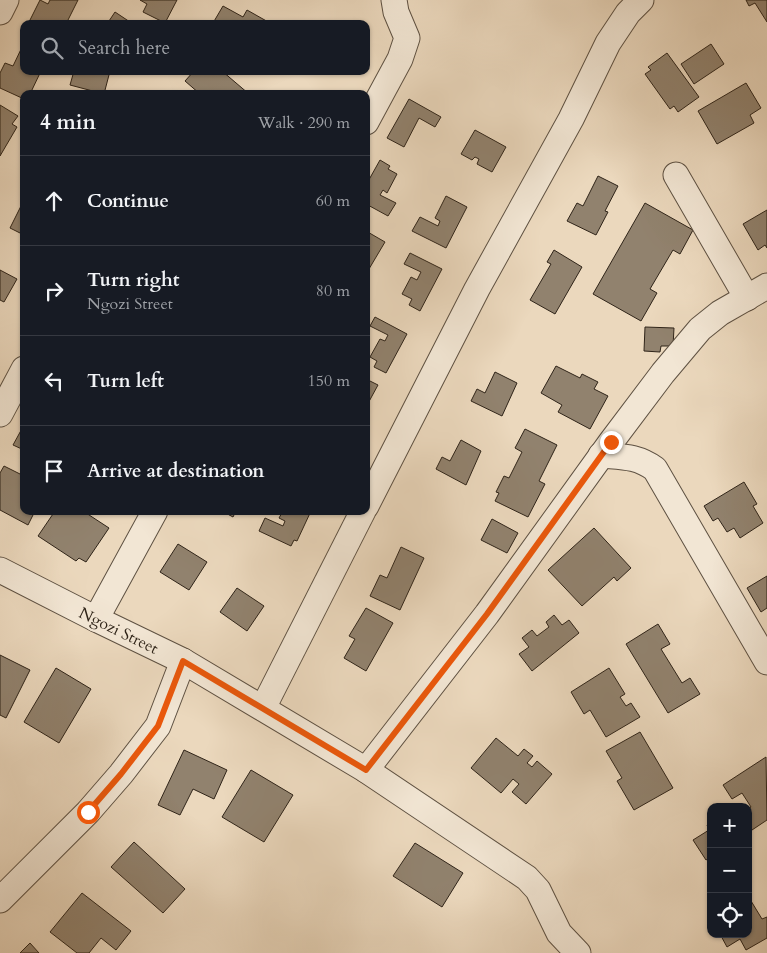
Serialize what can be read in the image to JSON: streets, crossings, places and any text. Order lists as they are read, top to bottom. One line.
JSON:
{"streets":{"street":["Ngozi Street"]},"page":{"search":"Search here","heading":["4 min","Walk · 290 m"],"list":[["Continue","60 m"],["Turn right","Ngozi Street","80 m"],["Turn left","150 m"],"Arrive at destination"],"map_buttons":["+","−"]}}
